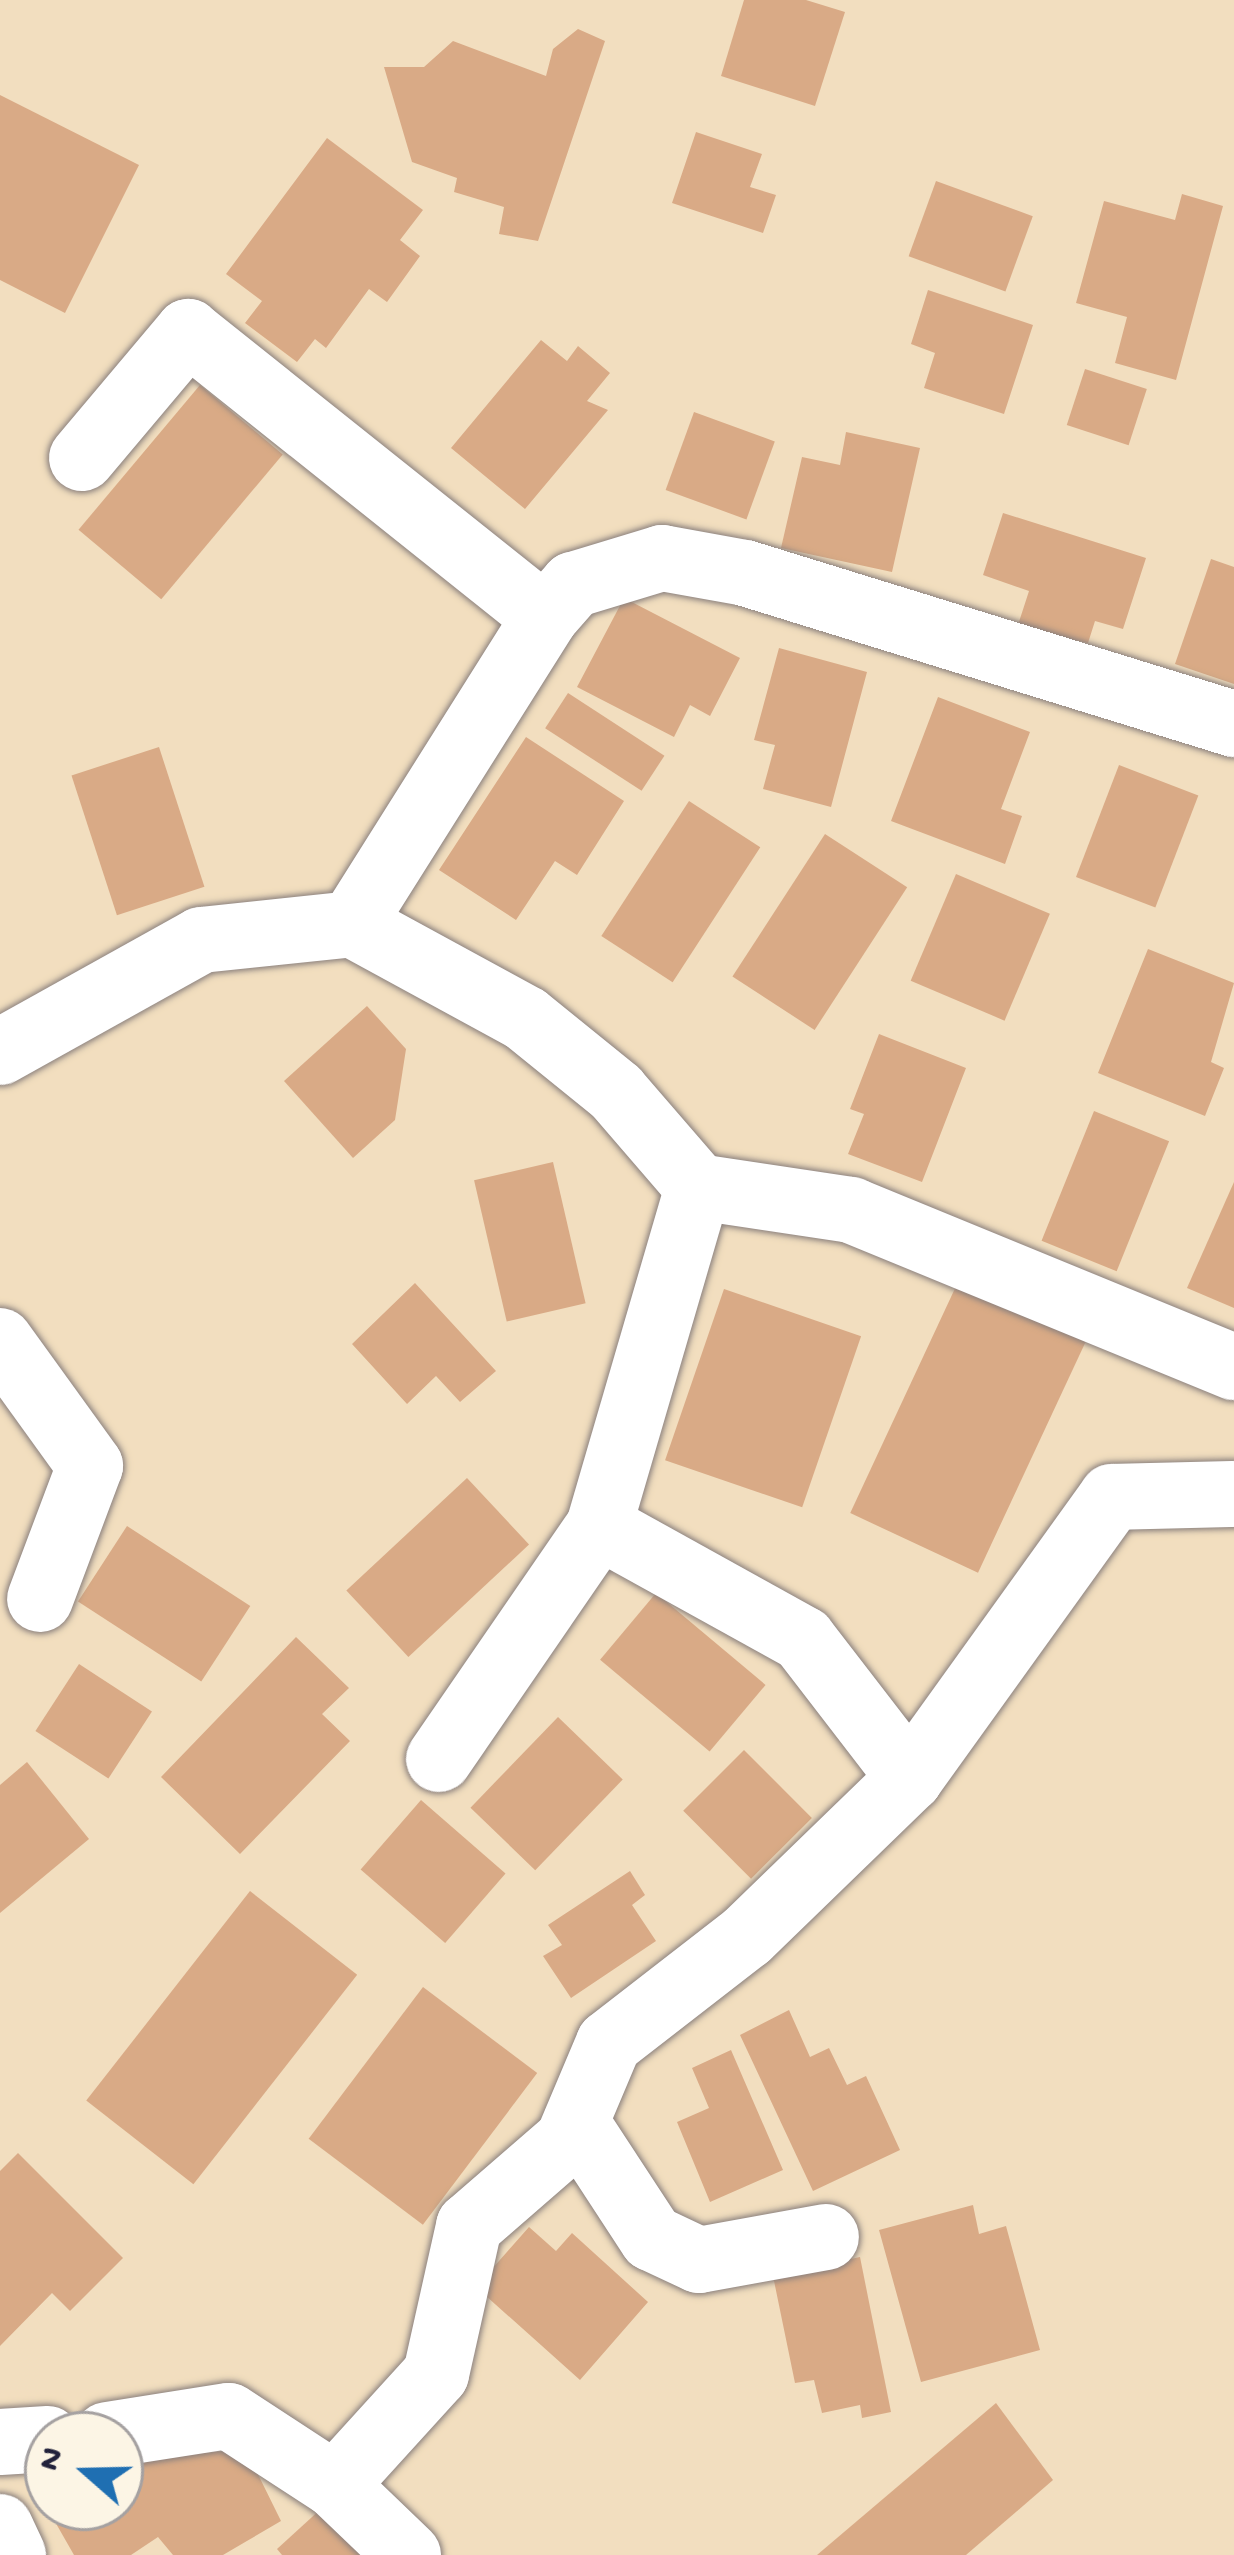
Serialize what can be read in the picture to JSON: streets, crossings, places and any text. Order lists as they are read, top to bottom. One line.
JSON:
{"north":"left"}
